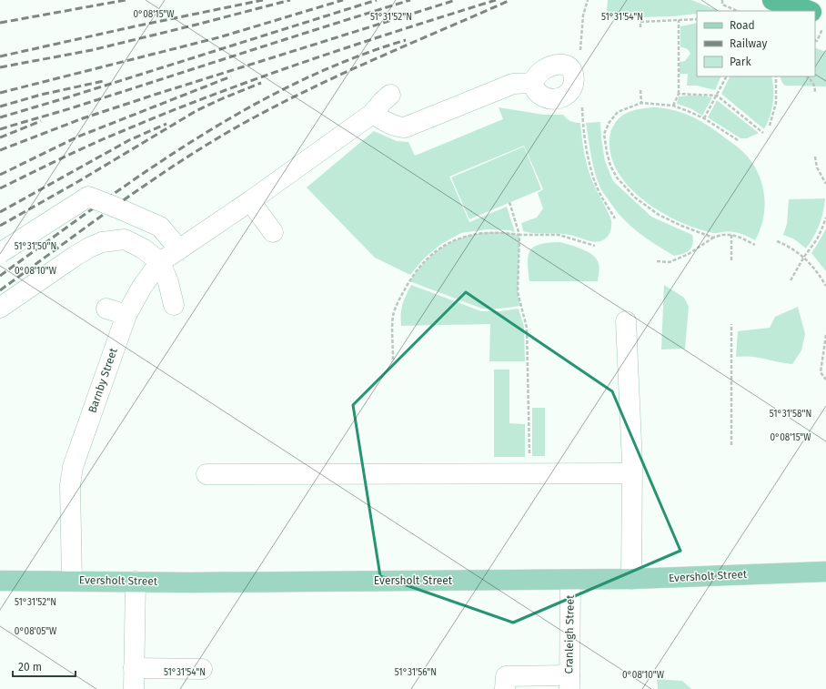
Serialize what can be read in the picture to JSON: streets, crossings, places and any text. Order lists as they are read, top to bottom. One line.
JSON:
{"streets":{"main road":["Eversholt Street"],"street":["Barnby Street","Cranleigh Street"]},"crossings":[["Barnby Street","Eversholt Street"],["Eversholt Street","Cranleigh Street"]],"legend":["Road","Railway","Park"],"scale_bar":"20 m","coordinates":["0°08'15\"W","51°31'52\"N","51°31'54\"N","51°31'50\"N","0°08'10\"W","51°31'58\"N","0°08'05\"W","51°31'56\"N"]}
